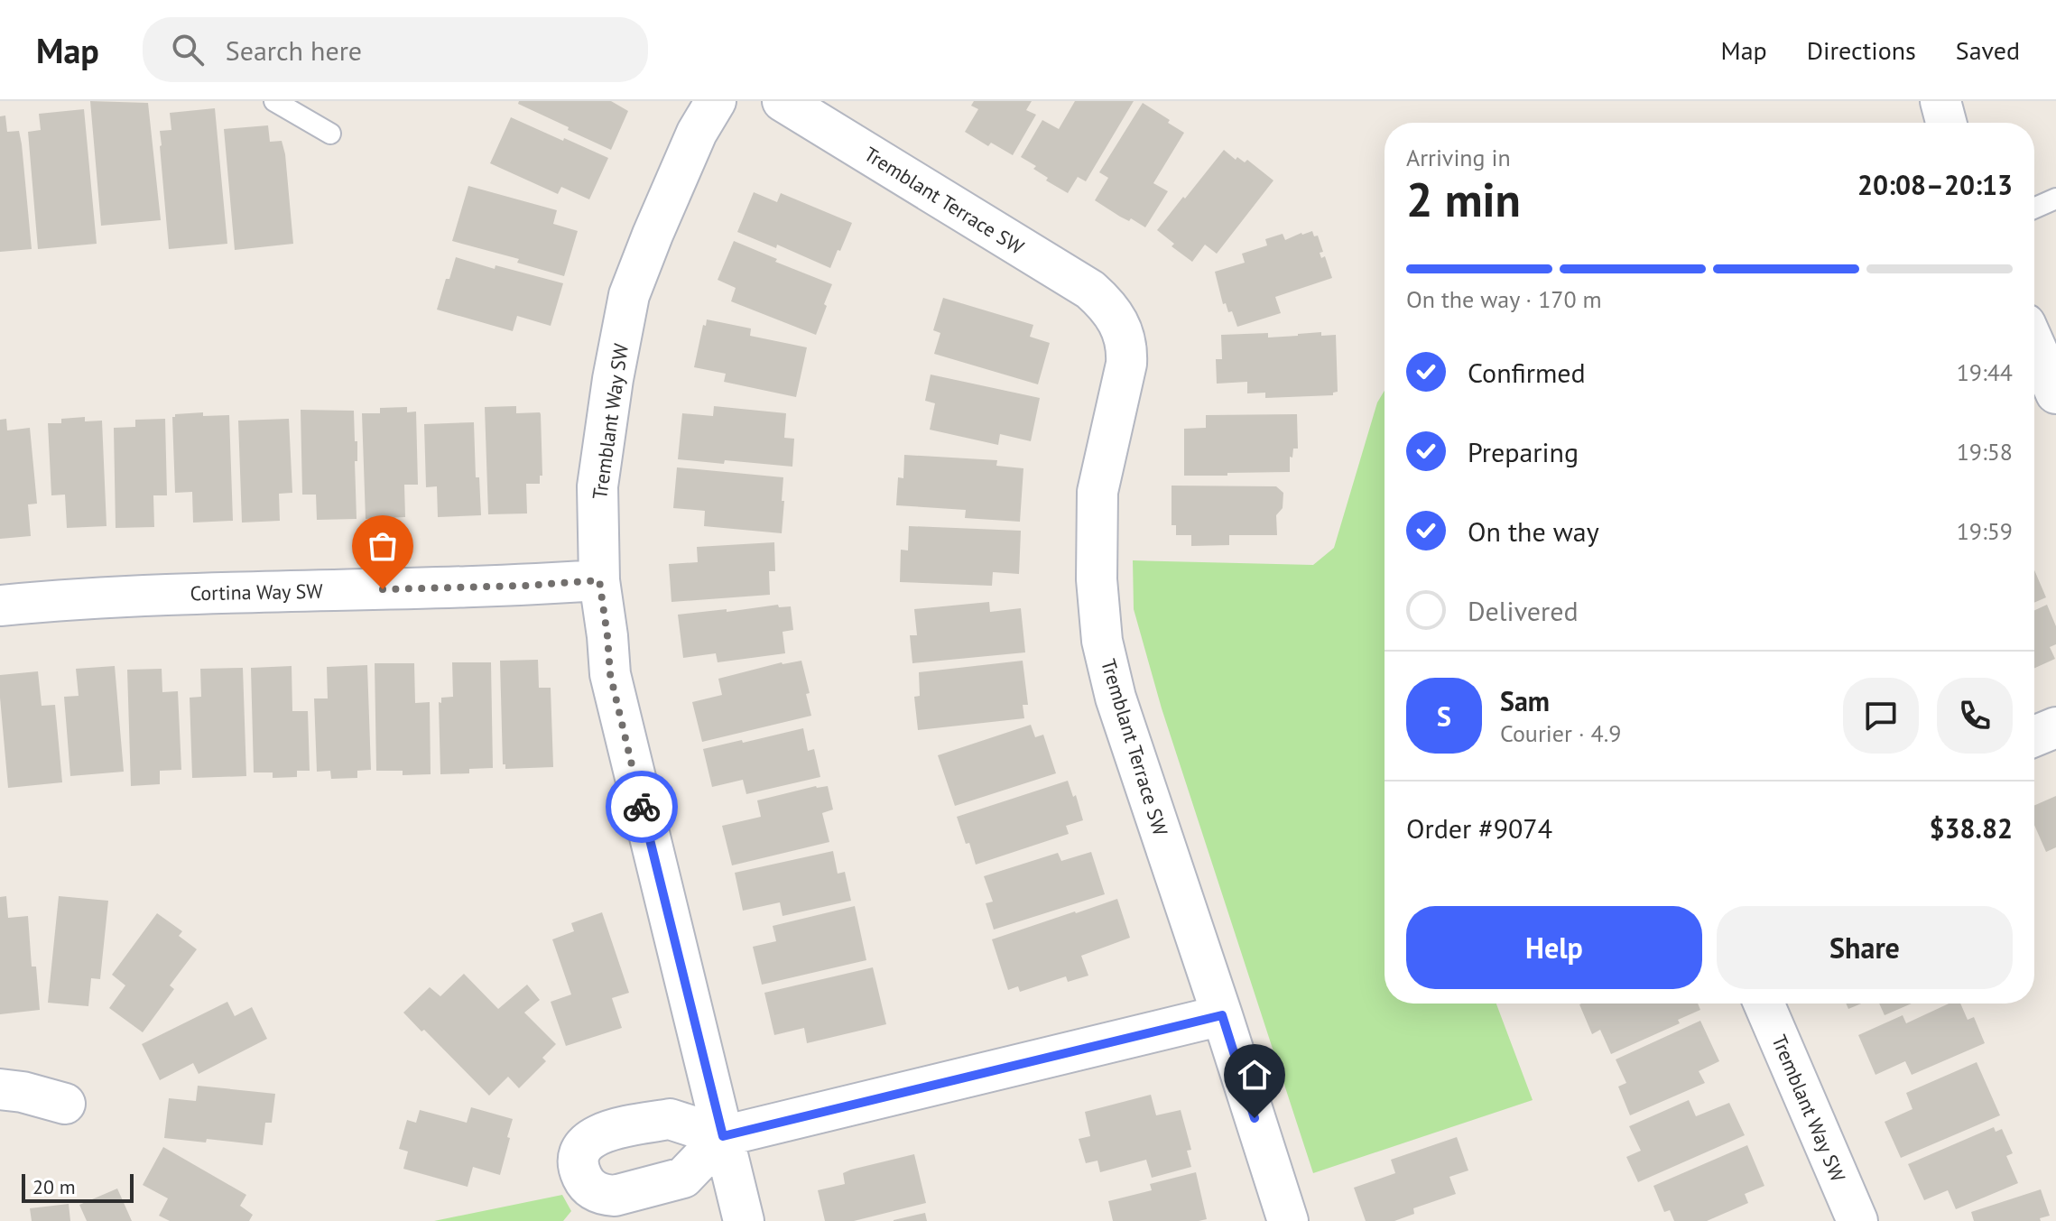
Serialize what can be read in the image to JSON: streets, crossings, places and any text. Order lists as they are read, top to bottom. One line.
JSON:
{"streets":{"street":["Tremblant Terrace SW","Tremblant Way SW","Cortina Way SW"]},"crossings":[["Tremblant Way SW","Cortina Way SW"]],"scale_bar":"20 m","page":{"header":"Map","search":"Search here","nav":["Map","Directions","Saved"],"heading":["2 min","Arriving in","20:08–20:13"],"panel":["Sam","Courier · 4.9","Order #9074","$38.82"],"bar":"On the way · 170 m","list":[["Confirmed","19:44"],["Preparing","19:58"],["On the way","19:59"],"Delivered"],"round":"S","buttons":["Help","Share"],"scale":"20 m"}}
